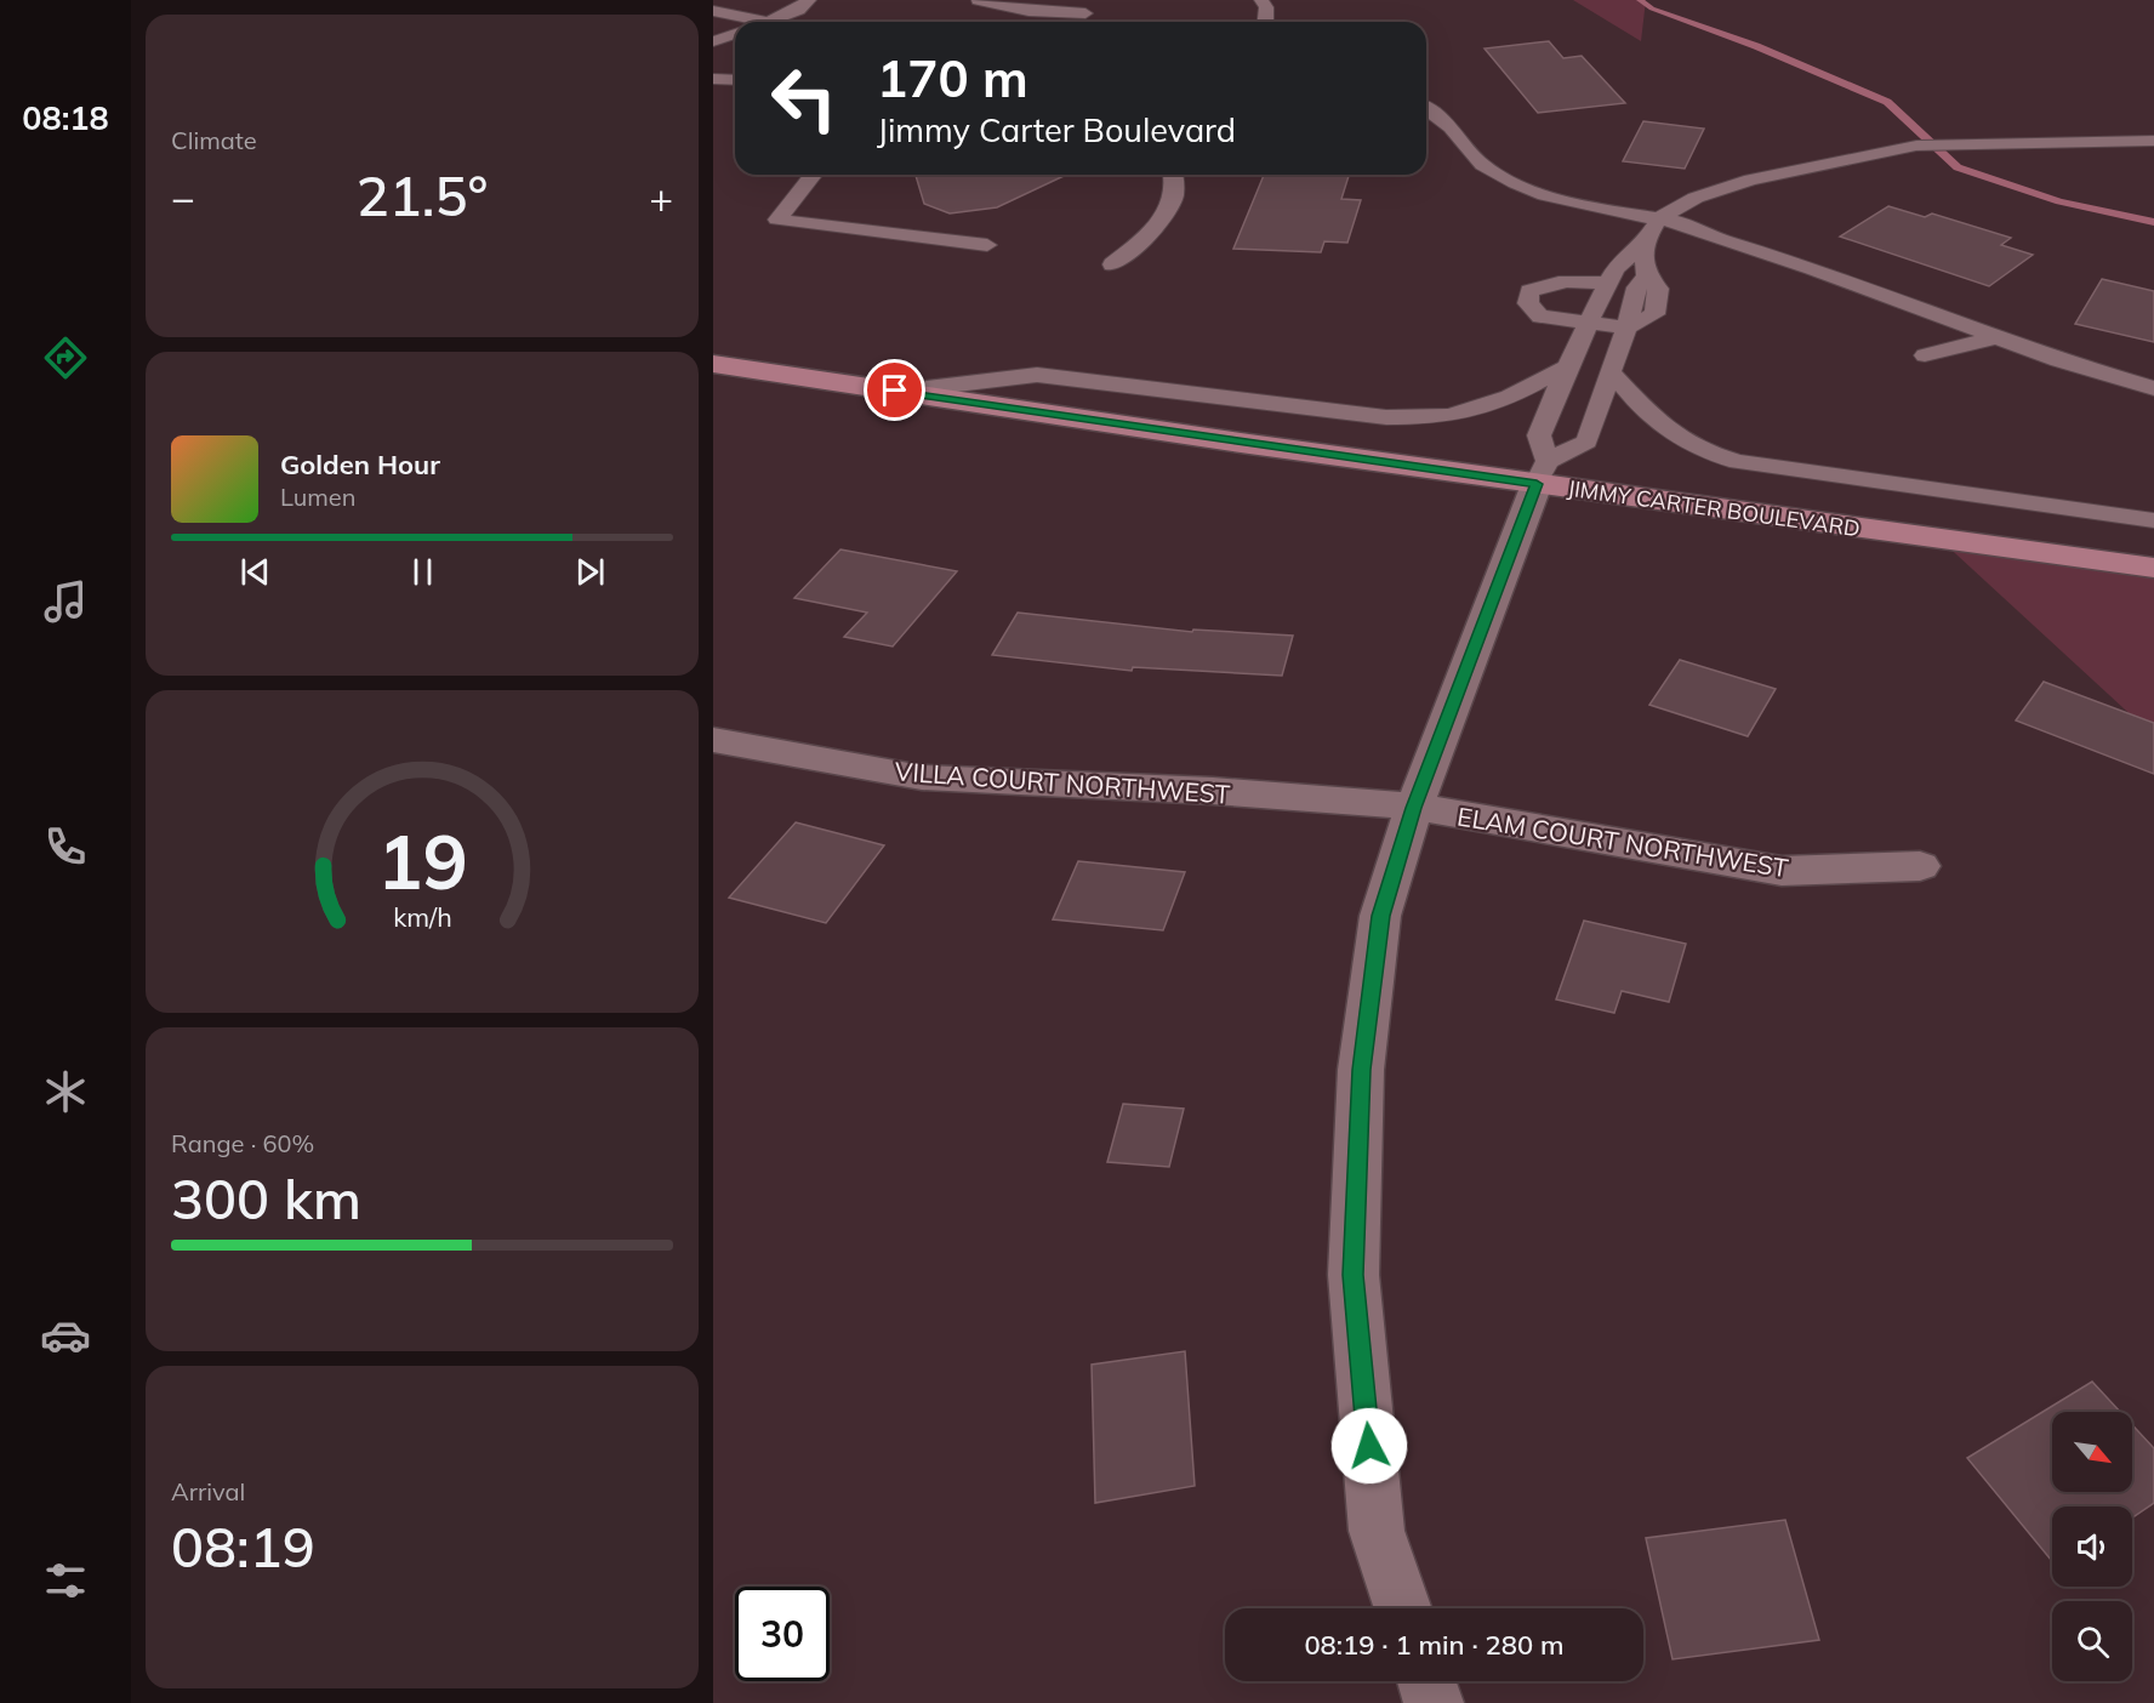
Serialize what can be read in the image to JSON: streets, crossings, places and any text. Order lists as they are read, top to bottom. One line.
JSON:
{"streets":{"main road":["JIMMY CARTER BOULEVARD"],"street":["VILLA COURT NORTHWEST","ELAM COURT NORTHWEST"]},"crossings":[["VILLA COURT NORTHWEST","ELAM COURT NORTHWEST"]],"north":"bottom right","page":{"tabs":"08:18","tile":["Climate",["Range · 60%","300 km"],["Arrival","08:19"]],"turn":["170 m","Jimmy Carter Boulevard"],"heat":["−","21.5°","+"],"song":["Golden Hour","Lumen"],"limit":"30","trip":"08:19 · 1 min · 280 m","gauge":["19","km/h"]}}
